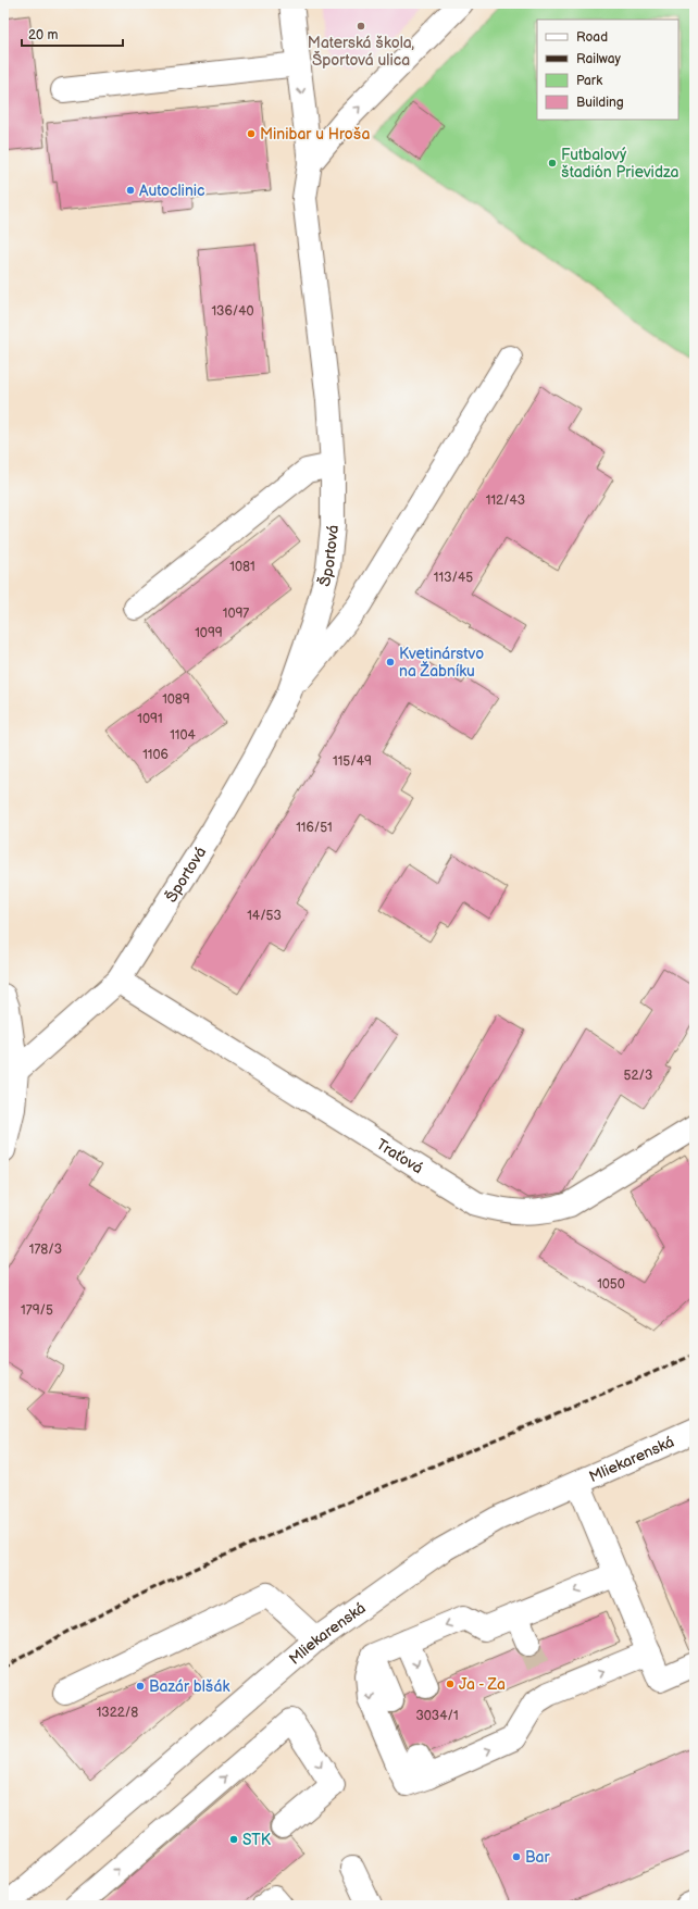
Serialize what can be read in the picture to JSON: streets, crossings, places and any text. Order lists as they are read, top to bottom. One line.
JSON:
{"streets":{"street":["Športová","Traťová","Mliekarenská"]},"crossings":[["Športová","Traťová"]],"places":["Materská škola, Športová ulica","Minibar u Hroša","Futbalový štadión Prievidza","Autoclinic","Kvetinárstvo na Žabníku","Ja - Za","Bazár blšák","STK","Bar"],"house_numbers":["136/40","112/43","1081","113/45","1097","1099","1089","1091","1104","1106","115/49","116/51","14/53","52/3","178/3","1050","179/5","1322/8","3034/1"],"legend":["Road","Railway","Park","Building"],"scale_bar":"20 m"}
